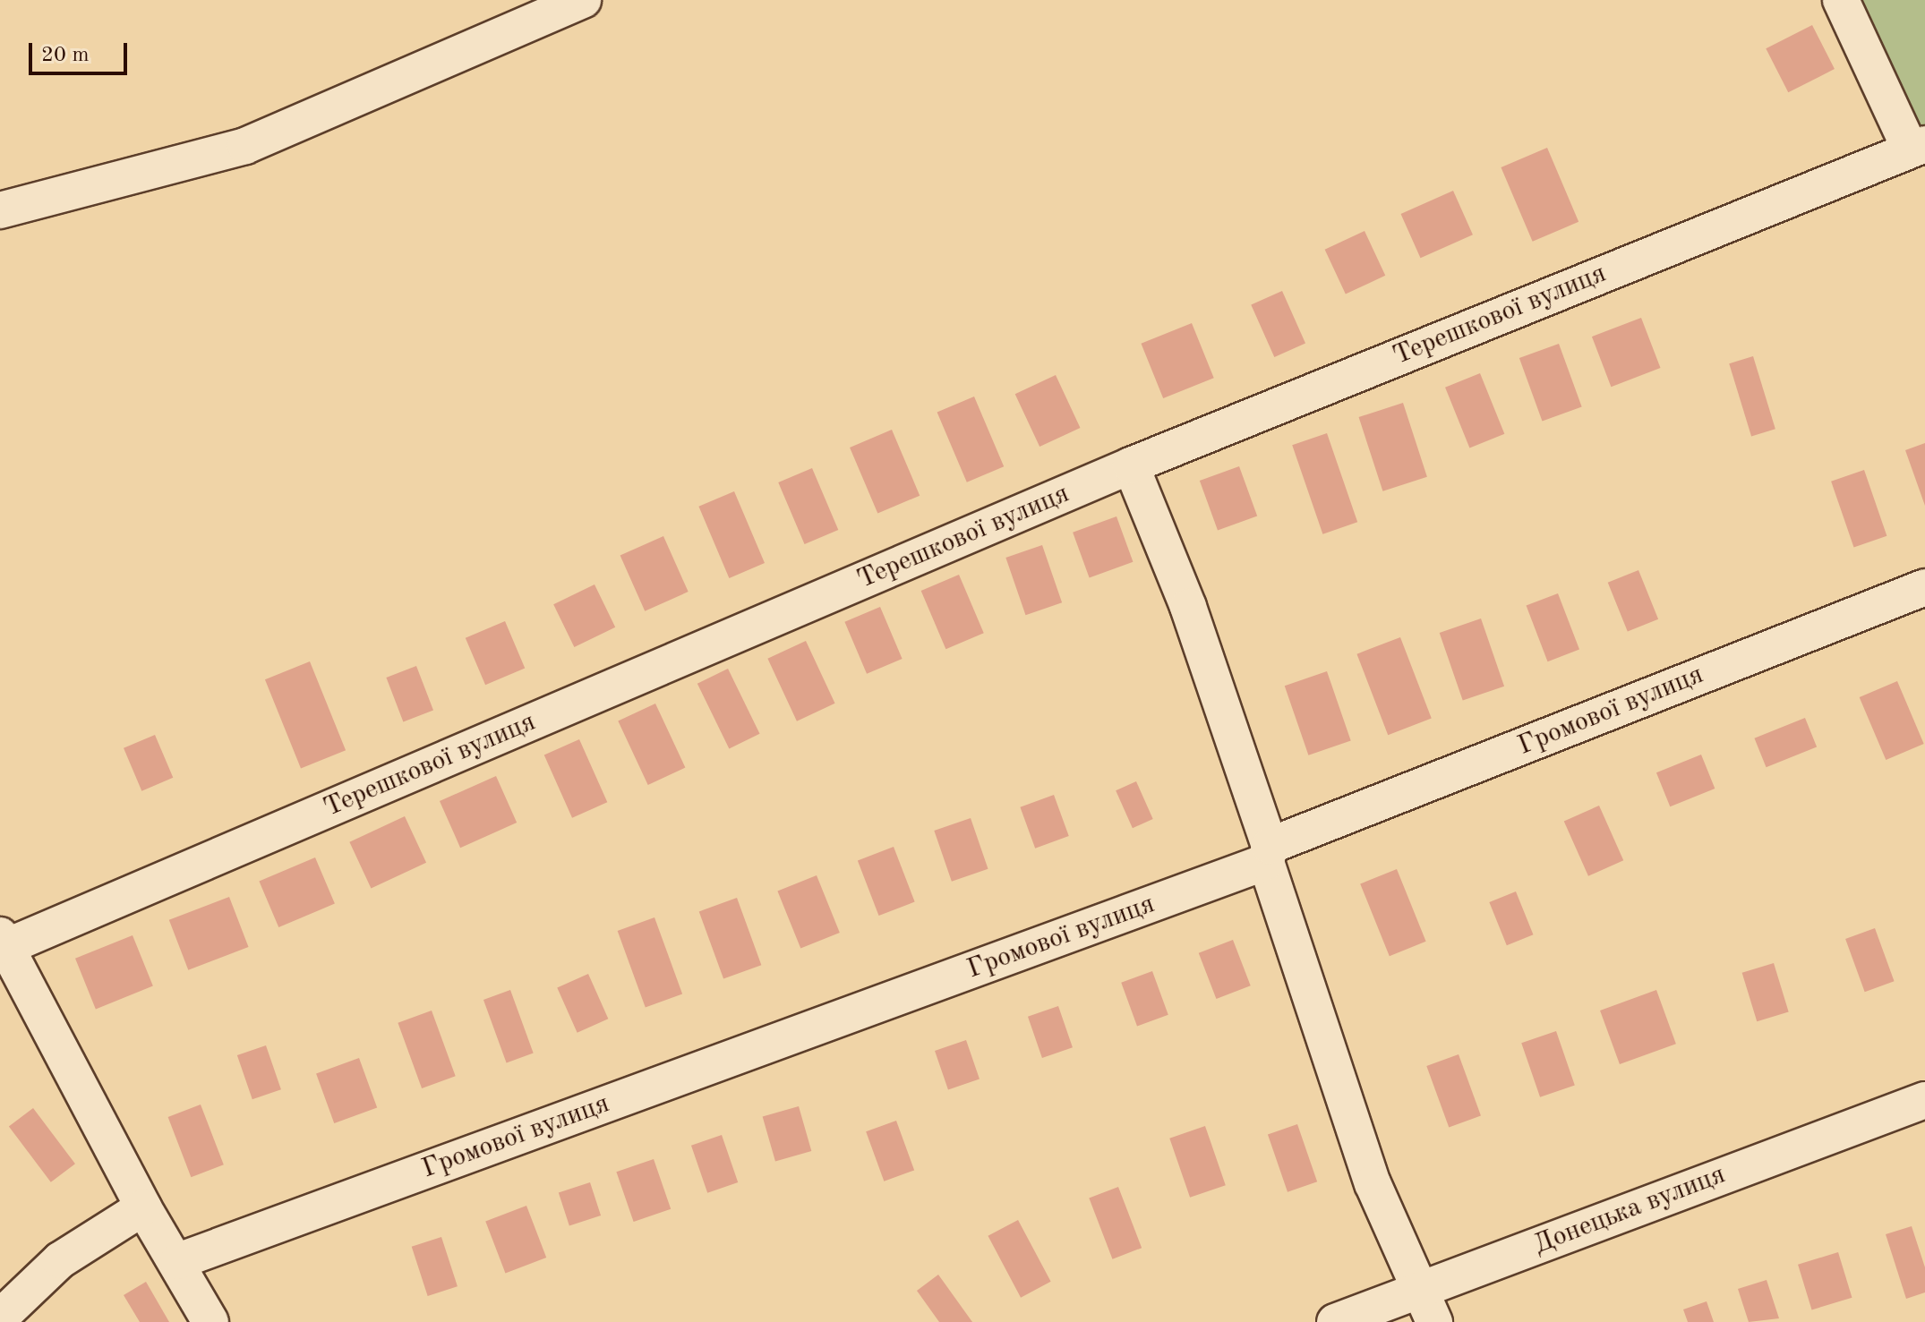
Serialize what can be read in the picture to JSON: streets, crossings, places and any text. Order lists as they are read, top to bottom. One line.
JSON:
{"streets":{"street":["Терешкової вулиця","Громової вулиця","Донецька вулиця"]},"scale_bar":"20 m"}
